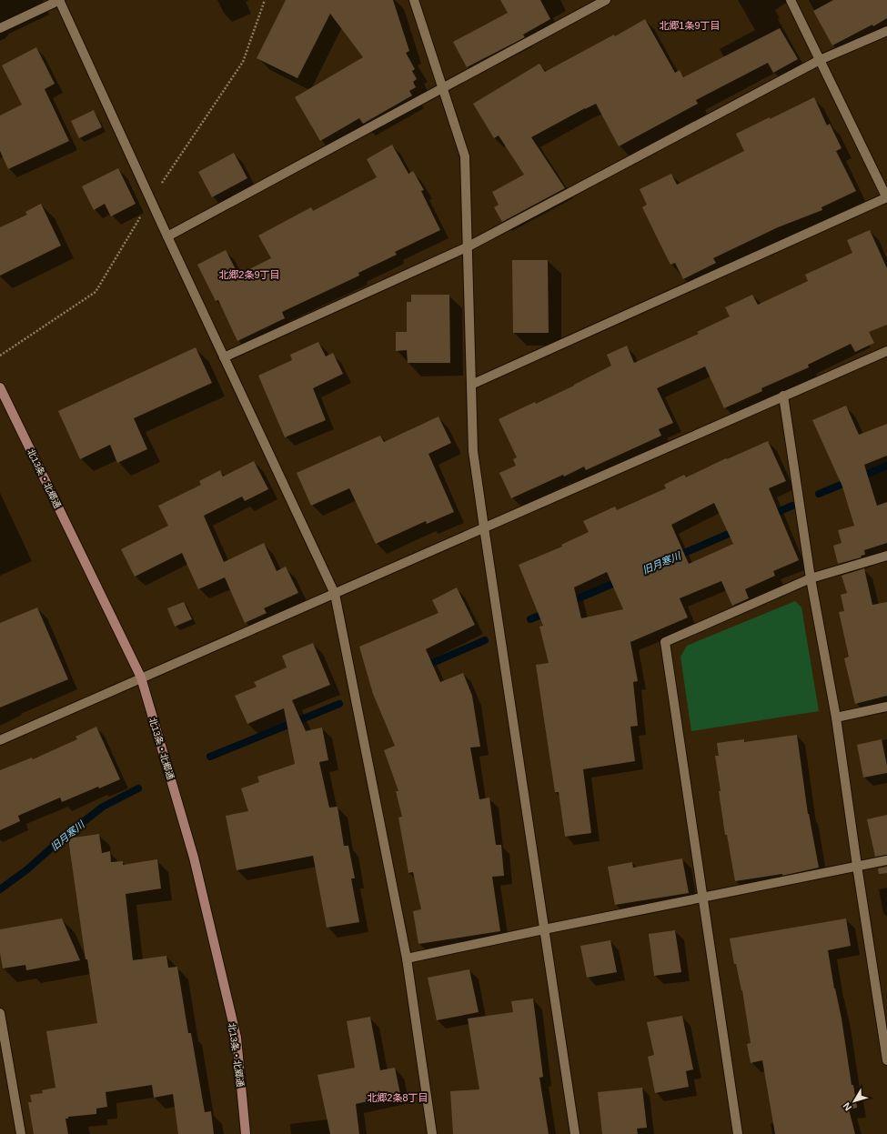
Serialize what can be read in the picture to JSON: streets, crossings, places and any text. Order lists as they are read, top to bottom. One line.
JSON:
{"streets":{"main road":["北13条・北郷通"]},"districts":["北郷1条9丁目","北郷2条9丁目","北郷2条8丁目"],"water":["旧月寒川"],"north":"bottom left"}
